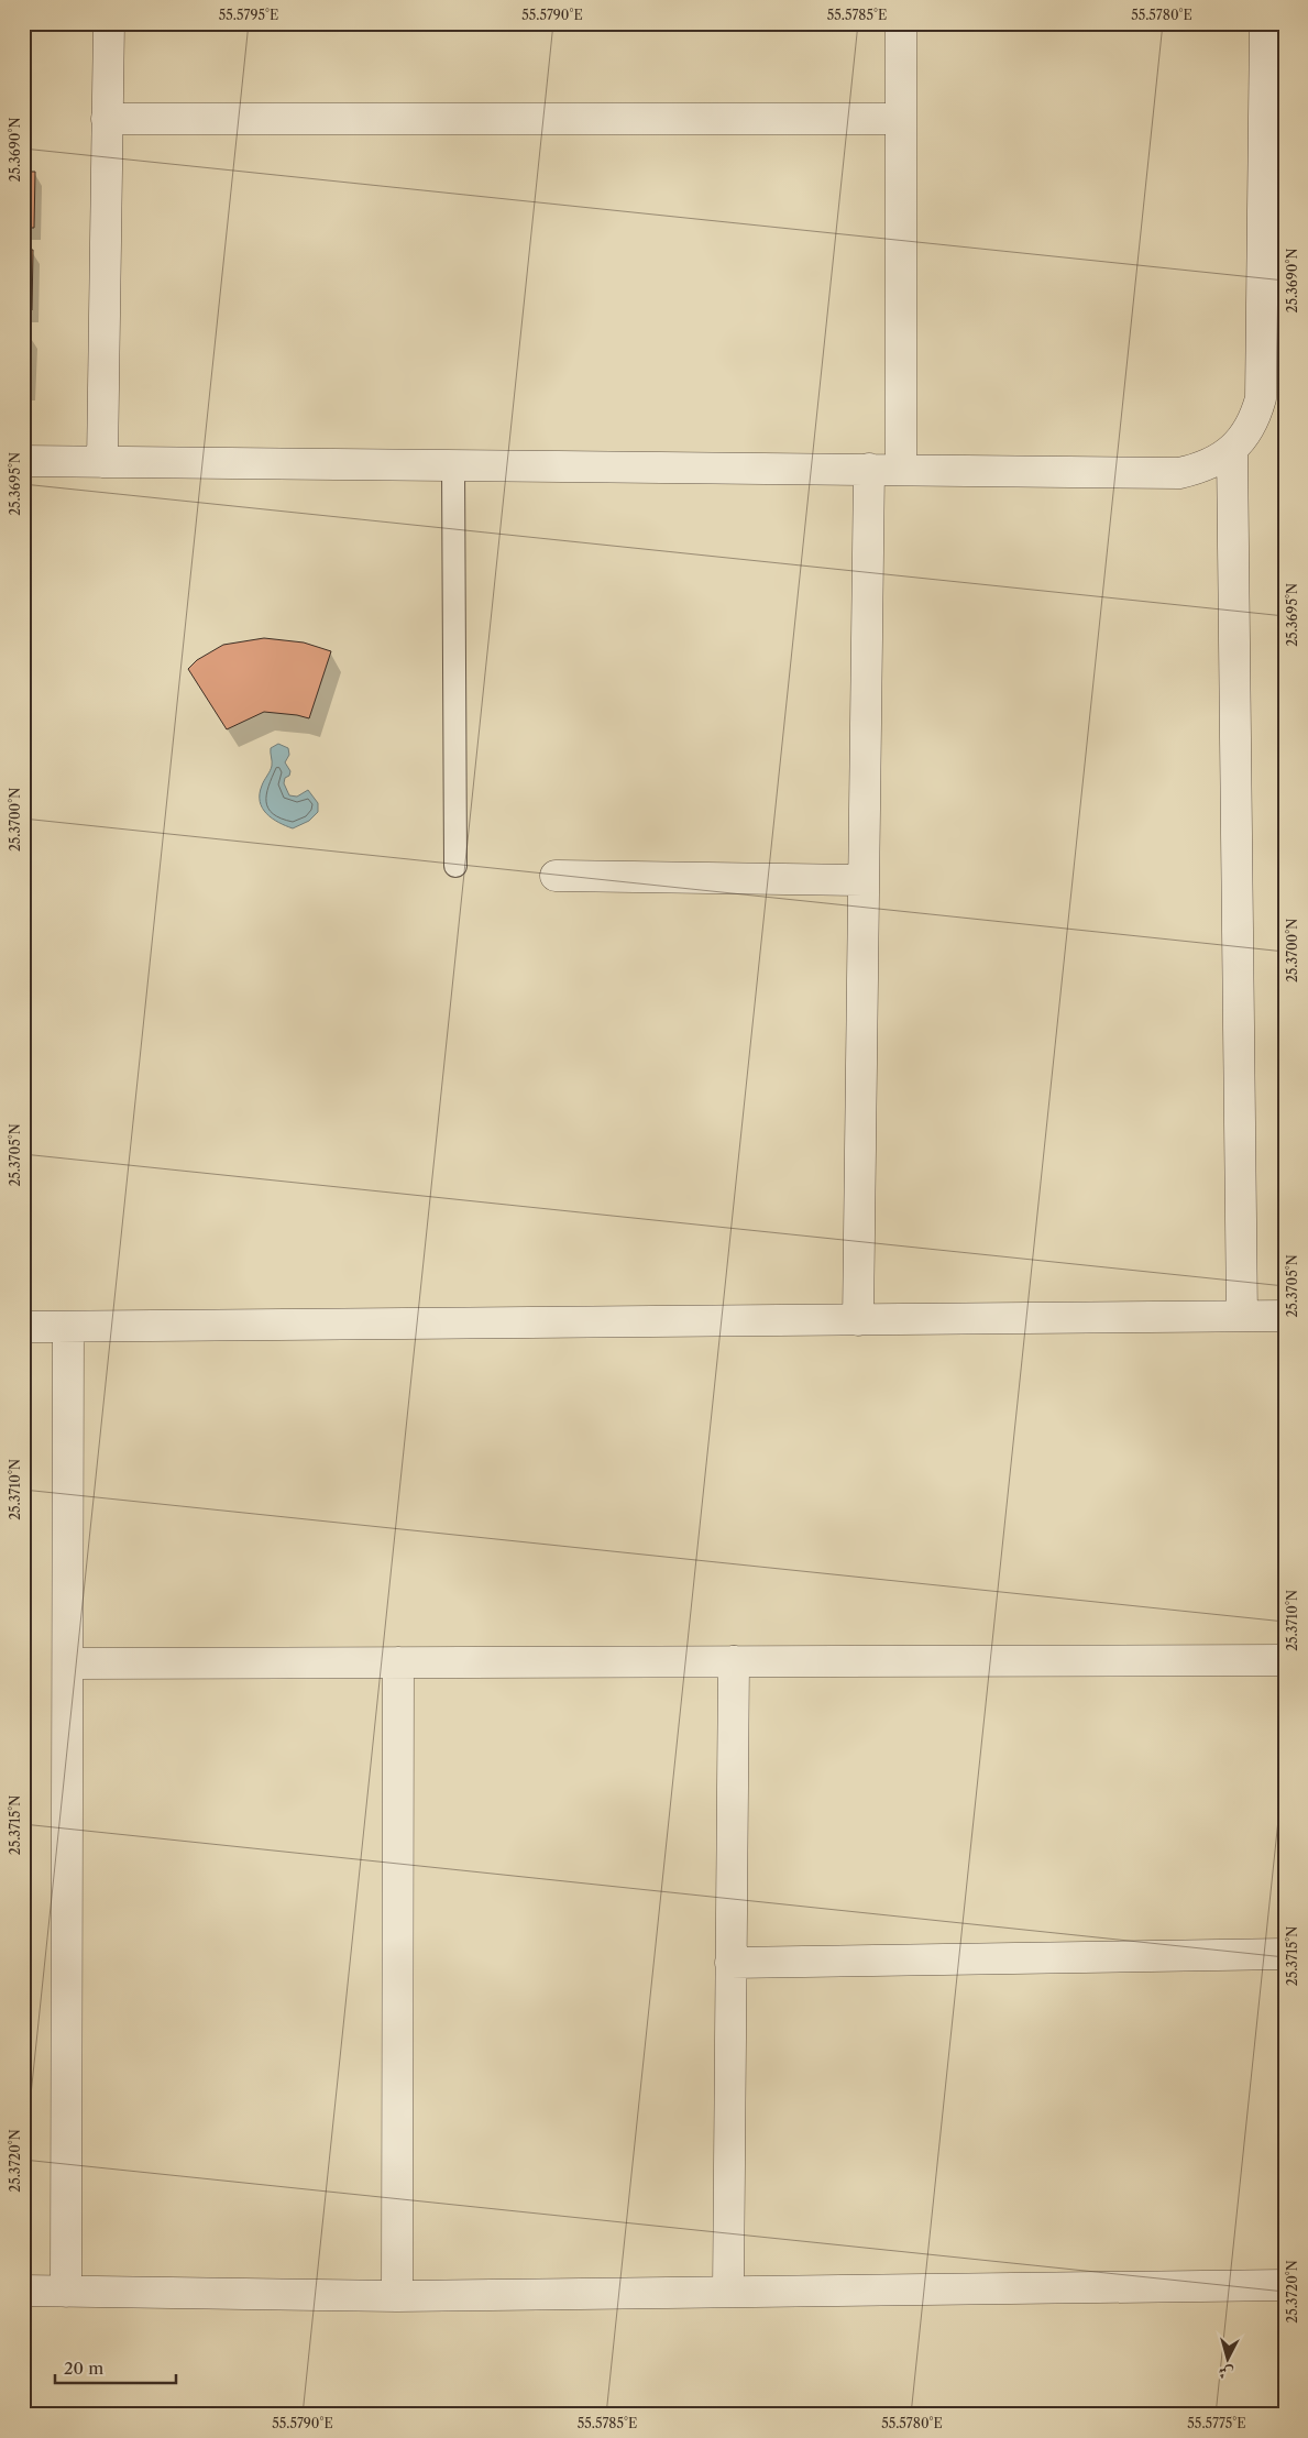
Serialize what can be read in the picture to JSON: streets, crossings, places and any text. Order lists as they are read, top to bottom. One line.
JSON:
{"scale_bar":"20 m","north":"bottom","coordinates":["55.5795°E","55.5790°E","55.5785°E","55.5780°E","25.3690°N","25.3695°N","25.3700°N","25.3705°N","25.3710°N","25.3715°N","25.3720°N","55.5775°E"]}
